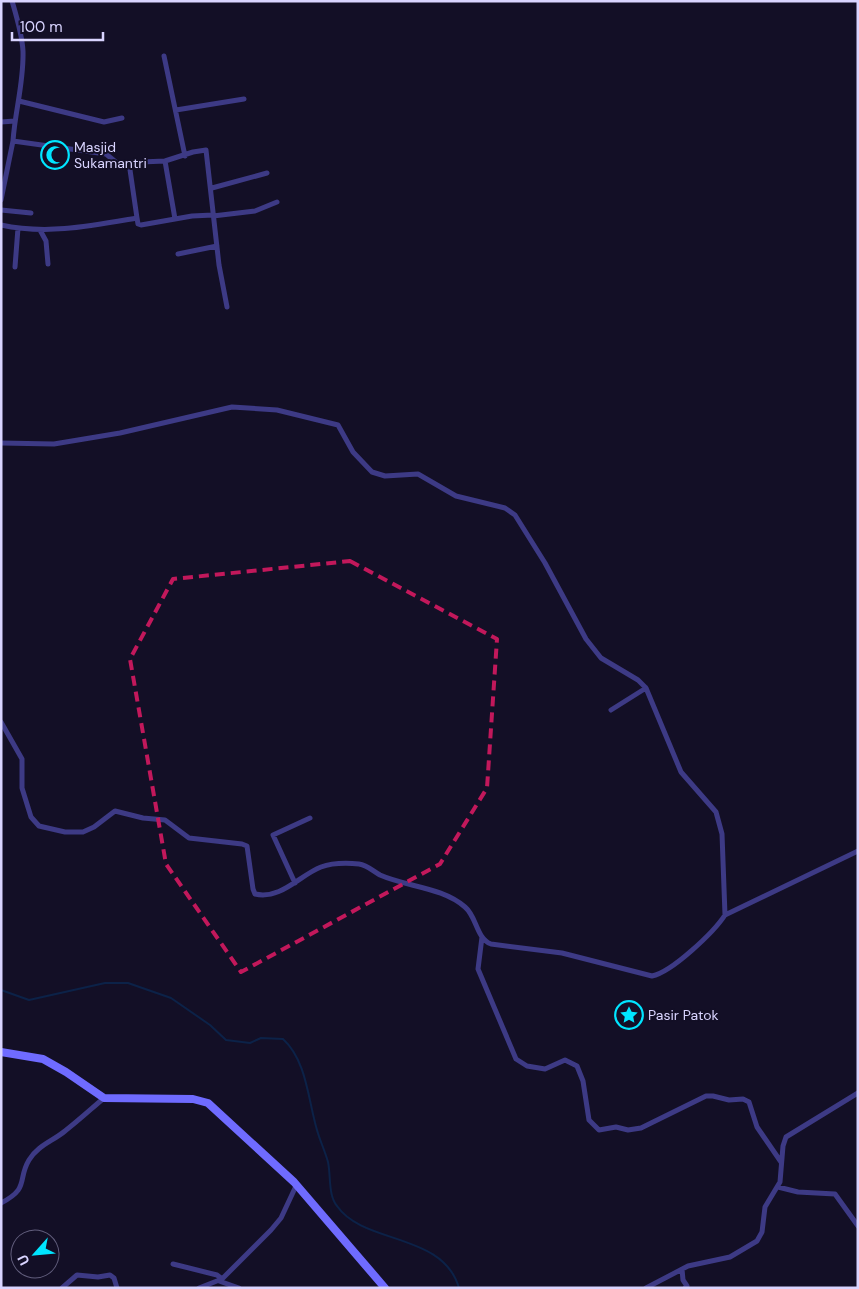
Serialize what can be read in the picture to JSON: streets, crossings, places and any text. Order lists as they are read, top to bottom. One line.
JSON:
{"places":{"mosque":["Masjid Sukamantri"],"place":["Pasir Patok"]},"scale_bar":"100 m","north":"bottom left"}
